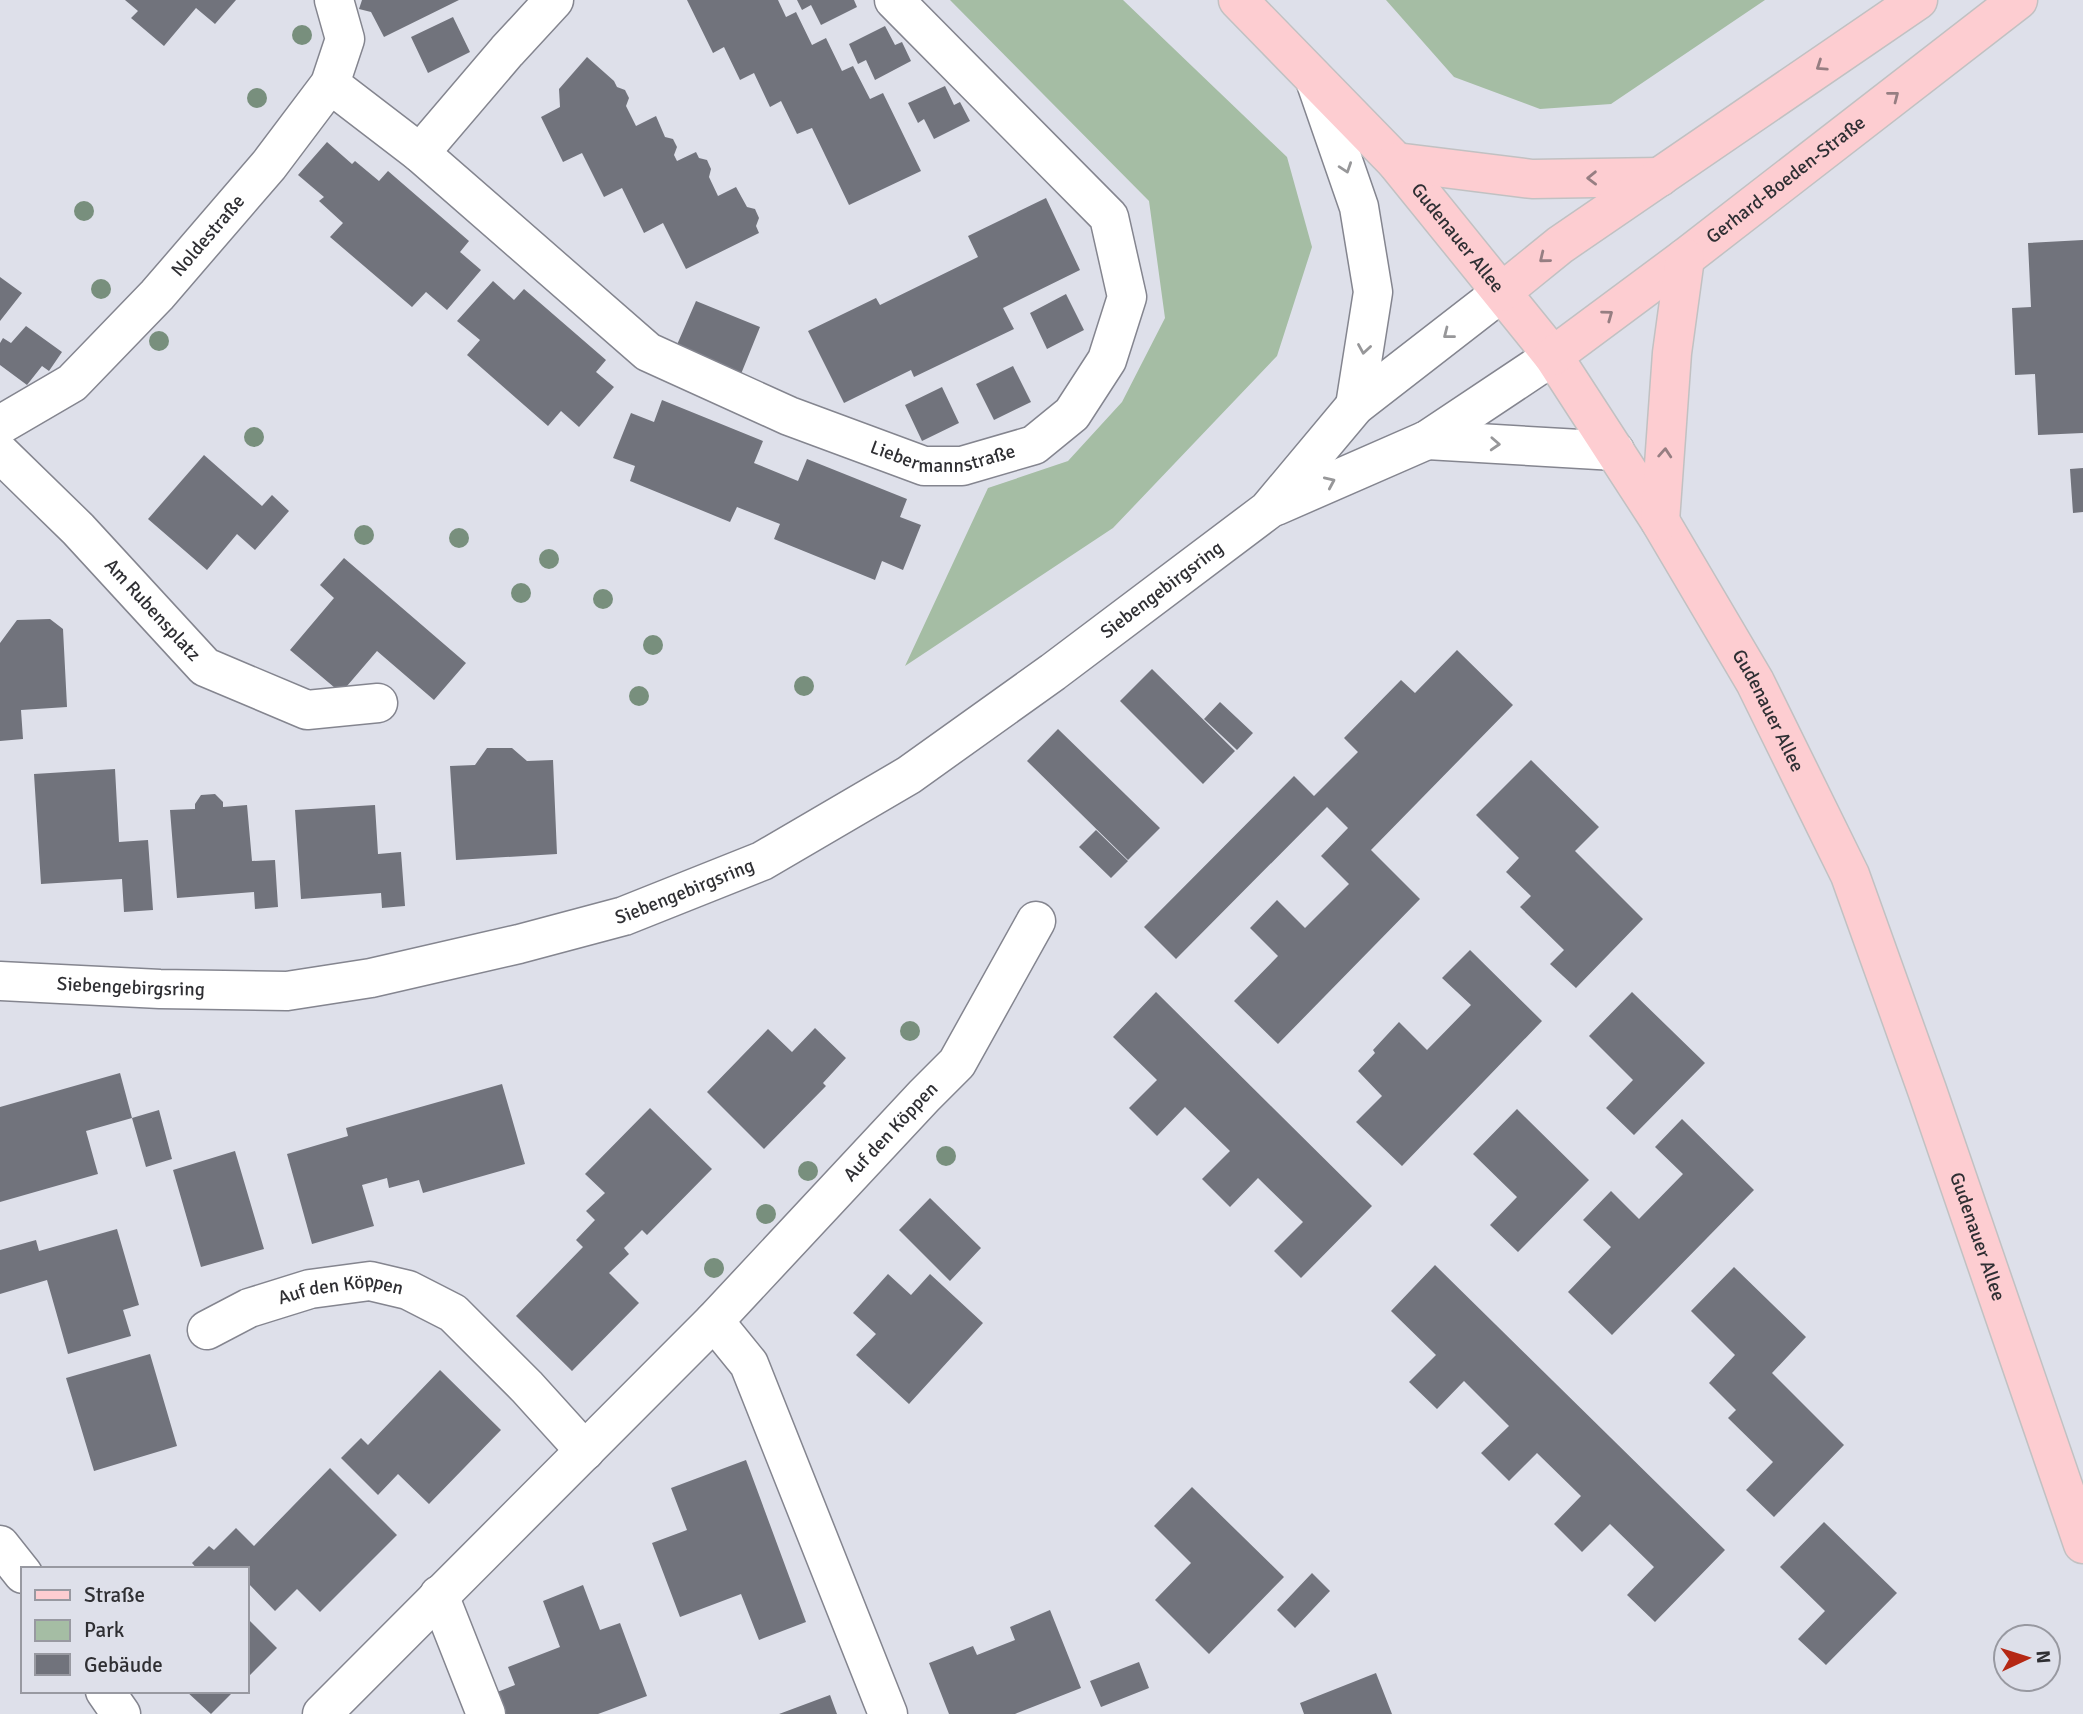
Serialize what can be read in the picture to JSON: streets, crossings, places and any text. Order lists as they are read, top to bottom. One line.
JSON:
{"streets":{"main road":["Gerhard-Boeden-Straße","Gudenauer Allee"],"street":["Noldestraße","Liebermannstraße","Siebengebirgsring","Am Rubensplatz","Auf den Köppen"]},"crossings":[["Gerhard-Boeden-Straße","Gudenauer Allee"],["Gerhard-Boeden-Straße","Siebengebirgsring"],["Noldestraße","Liebermannstraße"],["Gudenauer Allee","Siebengebirgsring"]],"legend":["Straße","Park","Gebäude"],"north":"right"}
